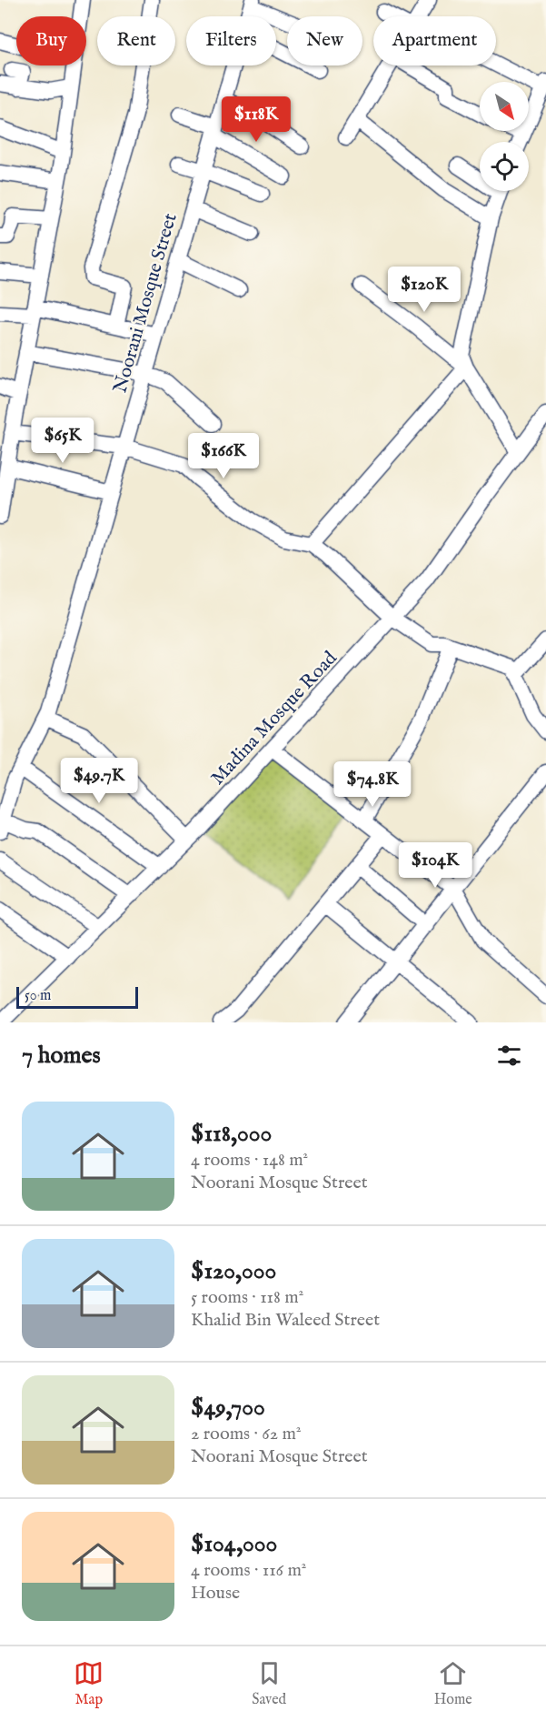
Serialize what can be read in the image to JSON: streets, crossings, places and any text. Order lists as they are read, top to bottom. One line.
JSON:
{"streets":{"street":["Noorani Mosque Street","Madina Mosque Road"]},"scale_bar":"50 m","north":"bottom right","page":{"chip":["Buy","Rent","Filters","New","Apartment"],"price":["$118K","$120K","$65K","$166K","$49.7K","$74.8K","$104K"],"scale":"50 m","heading":"7 homes","list":[{"name":"$118,000","note":"4 rooms · 148 m² · Noorani Mosque Street"},{"name":"$120,000","note":"5 rooms · 118 m² · Khalid Bin Waleed Street"},{"name":"$49,700","note":"2 rooms · 62 m² · Noorani Mosque Street"},{"name":"$104,000","note":"4 rooms · 116 m² · House"}],"tabs":["Map","Saved","Home"]}}
